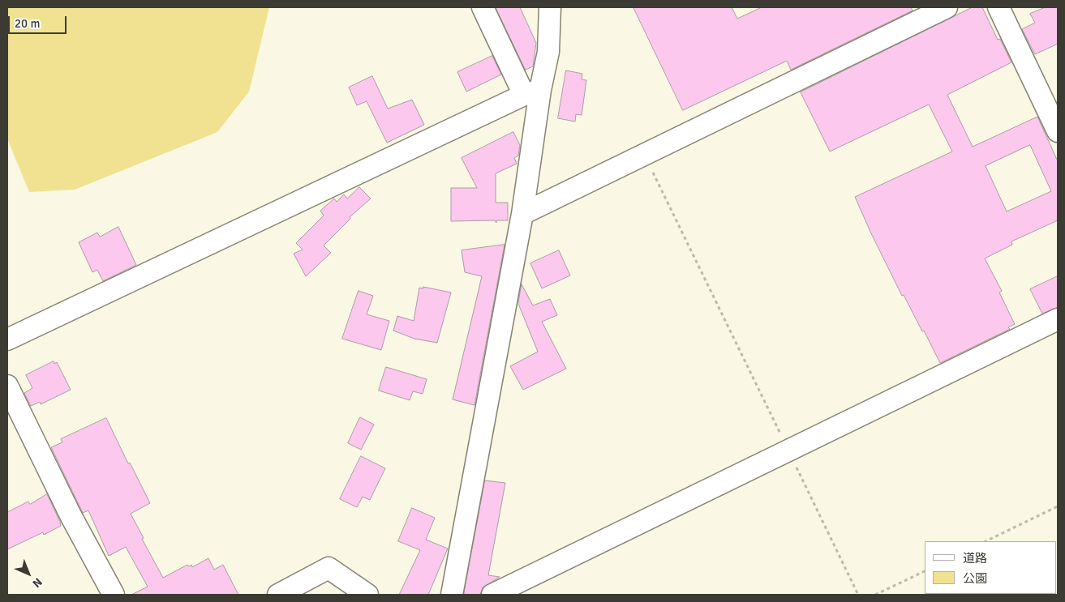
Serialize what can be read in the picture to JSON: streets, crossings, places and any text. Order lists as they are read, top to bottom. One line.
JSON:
{"legend":["道路","公園"],"scale_bar":"20 m","north":"bottom right"}
